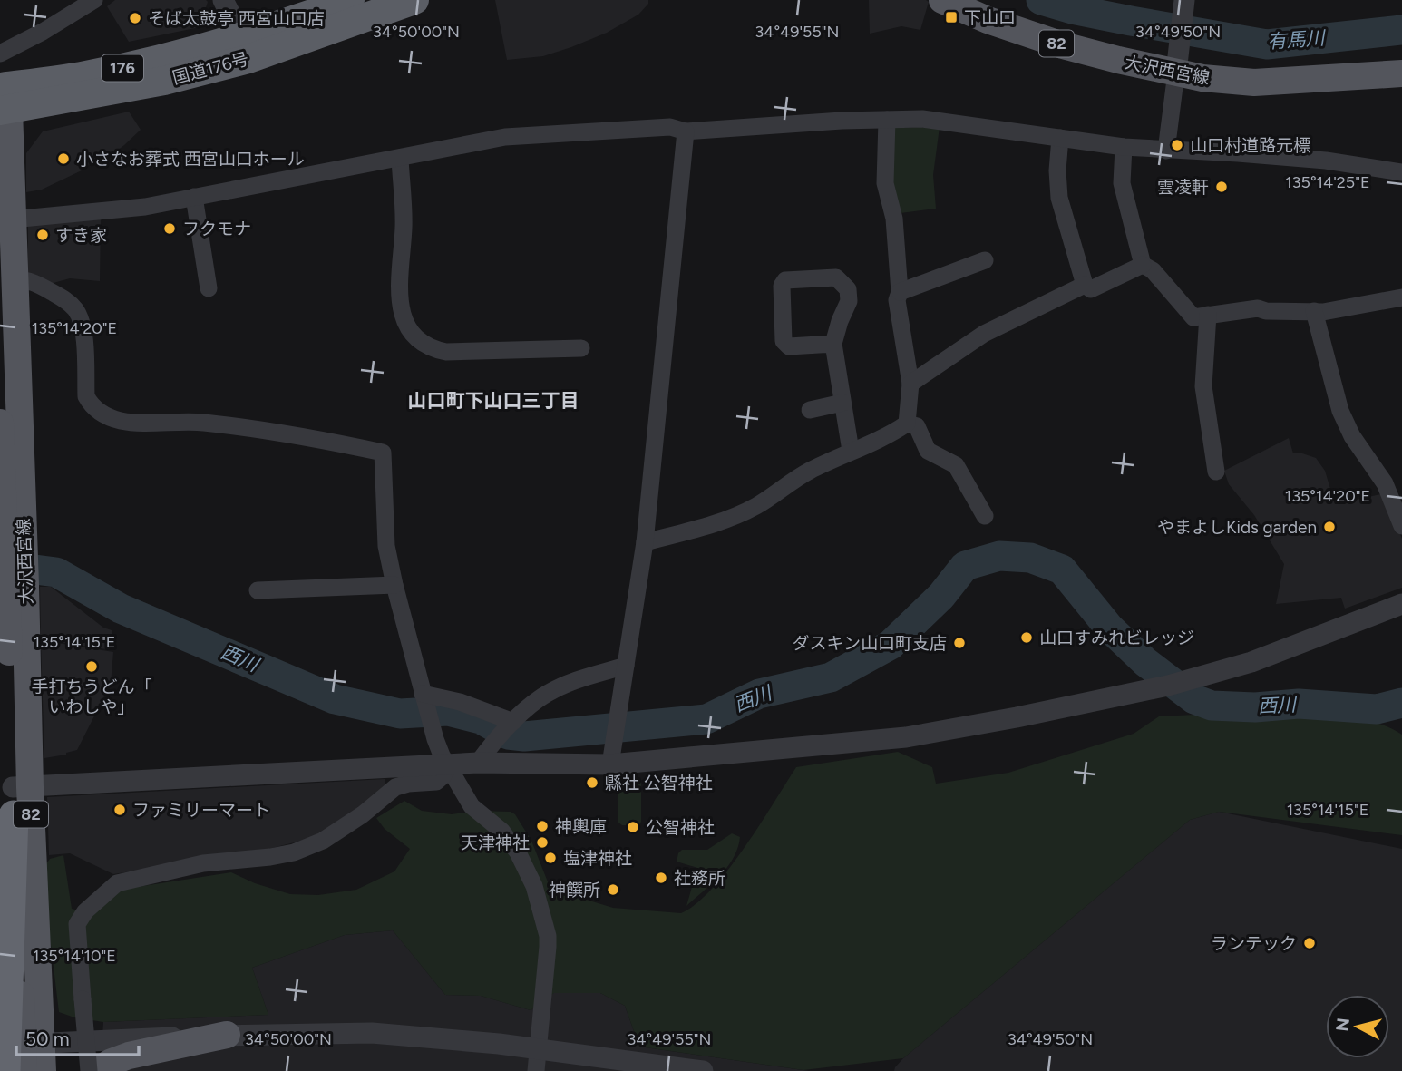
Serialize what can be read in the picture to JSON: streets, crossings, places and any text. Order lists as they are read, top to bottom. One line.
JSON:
{"streets":{"highway":["176","国道176号"],"main road":["82","大沢西宮線"]},"crossings":[["国道176号","大沢西宮線"]],"districts":["山口町下山口三丁目"],"water":["有馬川","西川"],"places":{"transit":["下山口"],"other":["そば太鼓亭 西宮山口店","山口村道路元標","小さなお葬式 西宮山口ホール","雲凌軒","フクモナ","すき家","やまよしKids garden","山口すみれビレッジ","ダスキン山口町支店","手打ちうどん「 いわしや」","縣社 公智神社","ファミリーマート","神輿庫","公智神社","天津神社","塩津神社","社務所","神饌所","ランテック"]},"scale_bar":"50 m","north":"left","coordinates":["34°50'00\"N","34°49'55\"N","34°49'50\"N","135°14'25\"E","135°14'20\"E","135°14'15\"E","135°14'10\"E"]}
